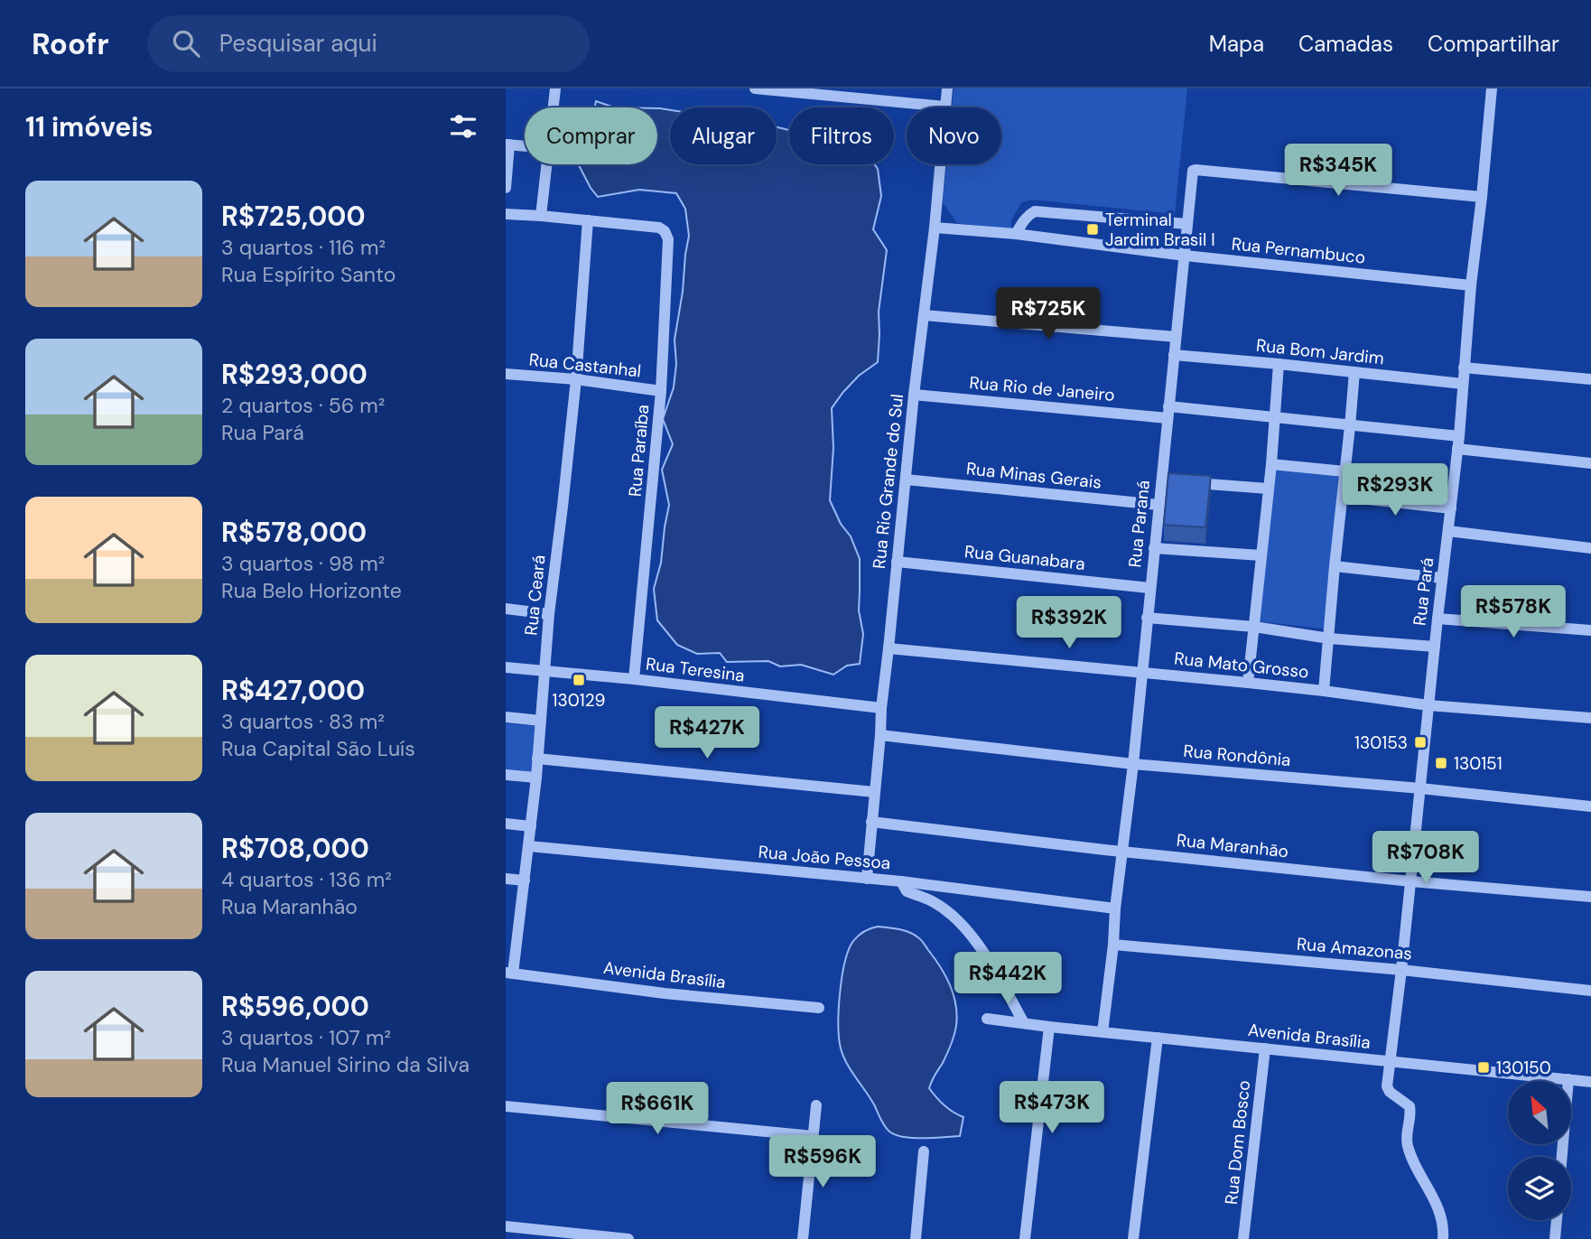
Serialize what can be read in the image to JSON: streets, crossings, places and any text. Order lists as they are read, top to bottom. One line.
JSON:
{"streets":{"street":["Rua Pernambuco","Rua Bom Jardim","Rua Castanhal","Rua Rio de Janeiro","Rua Paraíba","Rua Minas Gerais","Rua Rio Grande do Sul","Rua Paraná","Rua Guanabara","Rua Pará","Rua Ceará","Rua Mato Grosso","Rua Teresina","Rua Rondônia","Rua Maranhão","Rua João Pessoa","Rua Amazonas","Avenida Brasília","Rua Dom Bosco"]},"crossings":[["Rua Pernambuco","Rua Rio Grande do Sul"],["Rua Pernambuco","Rua Paraná"],["Rua Pernambuco","Rua Pará"],["Rua Bom Jardim","Rua Paraná"],["Rua Bom Jardim","Rua Pará"],["Rua Castanhal","Rua Paraíba"],["Rua Castanhal","Rua Ceará"],["Rua Rio de Janeiro","Rua Rio Grande do Sul"],["Rua Rio de Janeiro","Rua Paraná"],["Rua Rio de Janeiro","Rua Pará"],["Rua Paraíba","Rua Ceará"],["Rua Paraíba","Rua Teresina"],["Rua Minas Gerais","Rua Rio Grande do Sul"],["Rua Minas Gerais","Rua Paraná"],["Rua Rio Grande do Sul","Rua Guanabara"],["Rua Rio Grande do Sul","Rua Mato Grosso"],["Rua Rio Grande do Sul","Rua Teresina"],["Rua Rio Grande do Sul","Rua Rondônia"],["Rua Rio Grande do Sul","Rua Maranhão"],["Rua Rio Grande do Sul","Rua João Pessoa"],["Rua Paraná","Rua Guanabara"],["Rua Paraná","Rua Pará"],["Rua Paraná","Rua Mato Grosso"],["Rua Paraná","Rua Rondônia"],["Rua Paraná","Rua Maranhão"],["Rua Paraná","Rua João Pessoa"],["Rua Paraná","Rua Amazonas"],["Rua Paraná","Avenida Brasília"],["Rua Pará","Rua Mato Grosso"],["Rua Pará","Rua Rondônia"],["Rua Pará","Rua Maranhão"],["Rua Pará","Rua Amazonas"],["Rua Pará","Avenida Brasília"],["Rua Ceará","Rua Teresina"],["Rua Ceará","Rua João Pessoa"],["Rua Ceará","Avenida Brasília"],["Avenida Brasília","Rua Dom Bosco"]],"places":{"transit":["Terminal Jardim Brasil I","130129","130153","130151","130150"]},"north":"top left","page":{"header":"Roofr","search":"Pesquisar aqui","nav":["Mapa","Camadas","Compartilhar"],"heading":"11 imóveis","chip":["Comprar","Alugar","Filtros","Novo"],"price":["R$345K","R$725K","R$293K","R$578K","R$392K","R$427K","R$708K","R$442K","R$473K","R$661K","R$596K"],"list":[{"name":"R$725,000","note":"3 quartos · 116 m² · Rua Espírito Santo"},{"name":"R$293,000","note":"2 quartos · 56 m² · Rua Pará"},{"name":"R$578,000","note":"3 quartos · 98 m² · Rua Belo Horizonte"},{"name":"R$427,000","note":"3 quartos · 83 m² · Rua Capital São Luís"},{"name":"R$708,000","note":"4 quartos · 136 m² · Rua Maranhão"},{"name":"R$596,000","note":"3 quartos · 107 m² · Rua Manuel Sirino da Silva"}]}}
